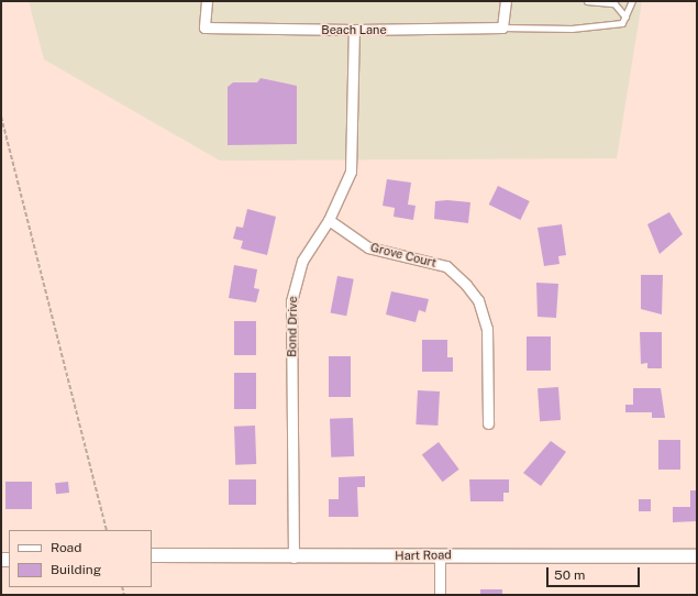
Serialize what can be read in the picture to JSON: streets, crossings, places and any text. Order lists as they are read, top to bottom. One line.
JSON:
{"streets":{"street":["Beach Lane","Grove Court","Bond Drive","Hart Road"]},"crossings":[["Beach Lane","Bond Drive"],["Grove Court","Bond Drive"],["Bond Drive","Hart Road"]],"legend":["Road","Building"],"scale_bar":"50 m"}
